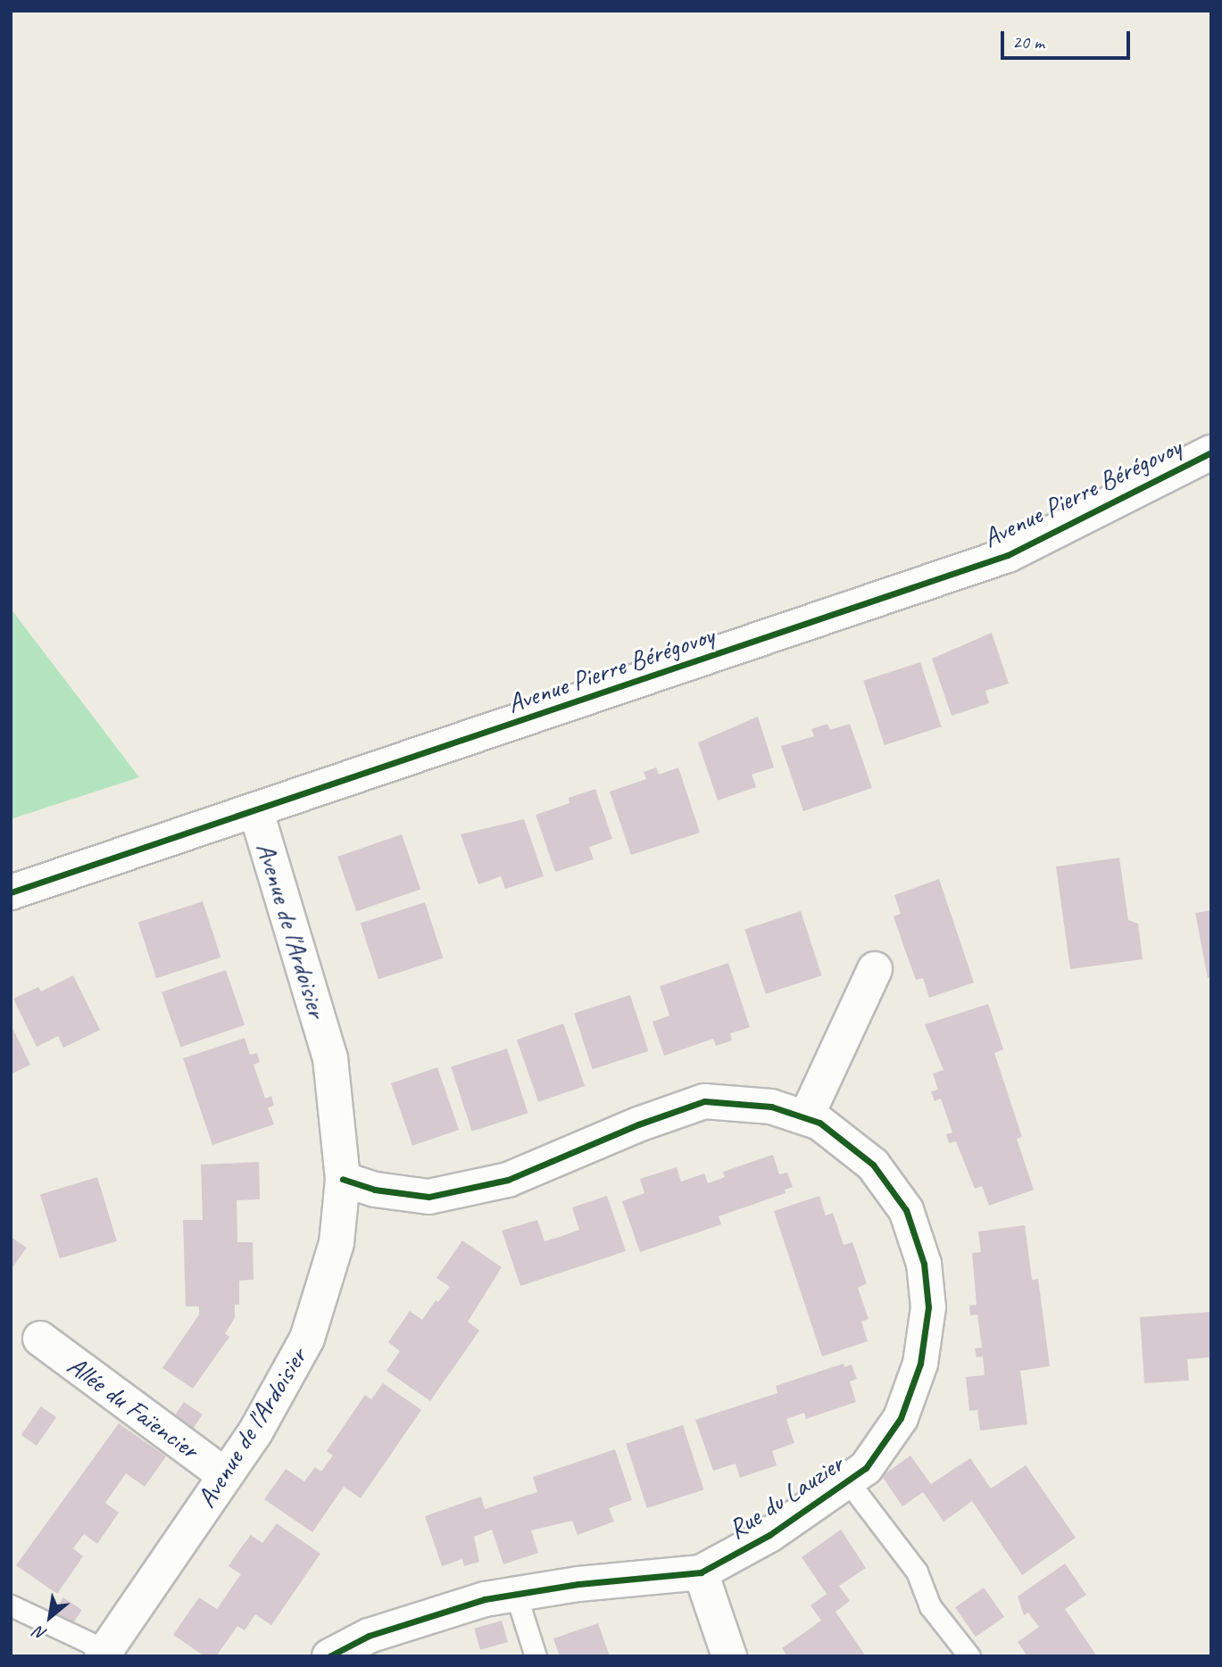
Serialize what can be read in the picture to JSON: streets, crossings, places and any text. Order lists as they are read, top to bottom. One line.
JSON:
{"streets":{"street":["Avenue Pierre Bérégovoy","Avenue de l'Ardoisier","Allée du Faïencier","Rue du Lauzier"]},"crossings":[["Avenue Pierre Bérégovoy","Avenue de l'Ardoisier"],["Avenue de l'Ardoisier","Allée du Faïencier"],["Avenue de l'Ardoisier","Rue du Lauzier"]],"scale_bar":"20 m","north":"bottom left"}
